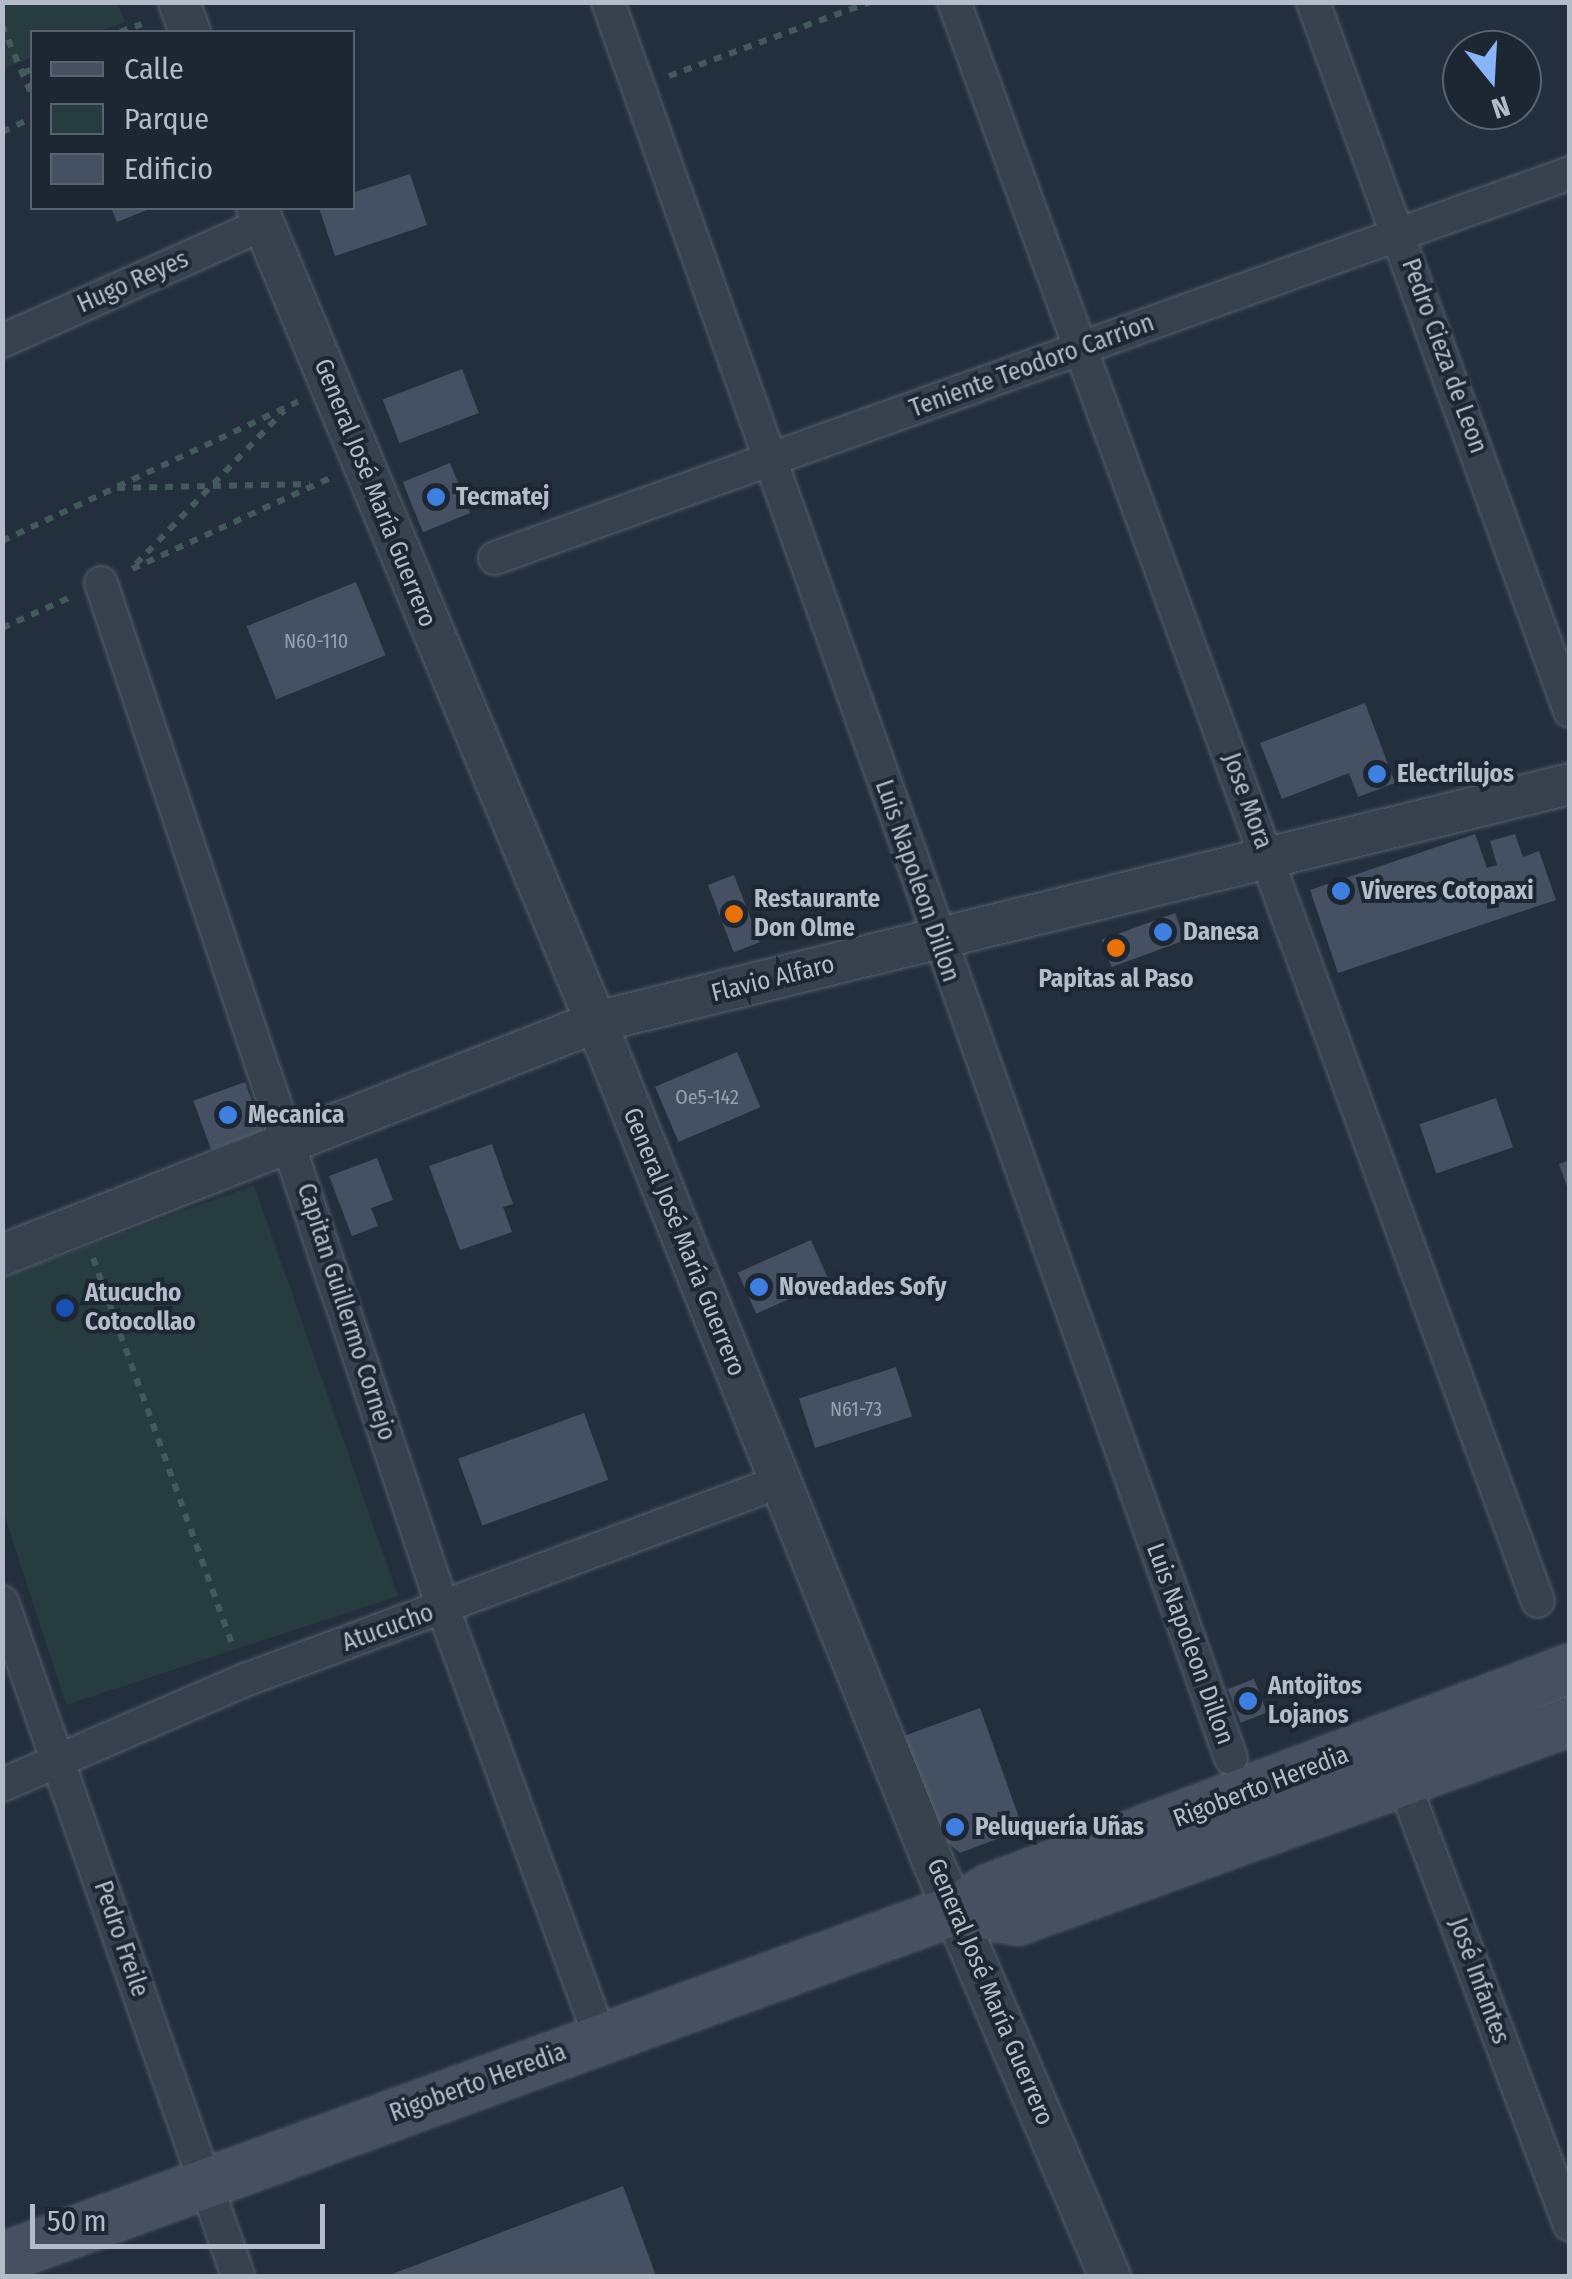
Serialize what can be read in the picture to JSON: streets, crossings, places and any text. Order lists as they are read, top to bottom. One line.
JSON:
{"streets":{"main road":["Rigoberto Heredia"],"street":["Hugo Reyes","Pedro Cieza de Leon","Teniente Teodoro Carrion","General José María Guerrero","Jose Mora","Luis Napoleon Dillon","Flavio Alfaro","Capitan Guillermo Cornejo","Atucucho","Pedro Freile","José Infantes"]},"crossings":[["Hugo Reyes","General José María Guerrero"],["Pedro Cieza de Leon","Teniente Teodoro Carrion"],["Teniente Teodoro Carrion","Jose Mora"],["Teniente Teodoro Carrion","Luis Napoleon Dillon"],["General José María Guerrero","Flavio Alfaro"],["General José María Guerrero","Atucucho"],["General José María Guerrero","Rigoberto Heredia"],["Jose Mora","Flavio Alfaro"],["Luis Napoleon Dillon","Flavio Alfaro"],["Flavio Alfaro","Capitan Guillermo Cornejo"],["Capitan Guillermo Cornejo","Atucucho"],["Capitan Guillermo Cornejo","Rigoberto Heredia"],["Atucucho","Pedro Freile"],["Rigoberto Heredia","Pedro Freile"],["Rigoberto Heredia","José Infantes"]],"places":["Tecmatej","Electrilujos","Viveres Cotopaxi","Restaurante Don Olme","Danesa","Papitas al Paso","Mecanica","Novedades Sofy","Atucucho Cotocollao","Antojitos Lojanos","Peluquería Uñas"],"house_numbers":["N60-110","Oe5-142","N61-73"],"legend":["Calle","Parque","Edificio"],"scale_bar":"50 m","north":"bottom"}
